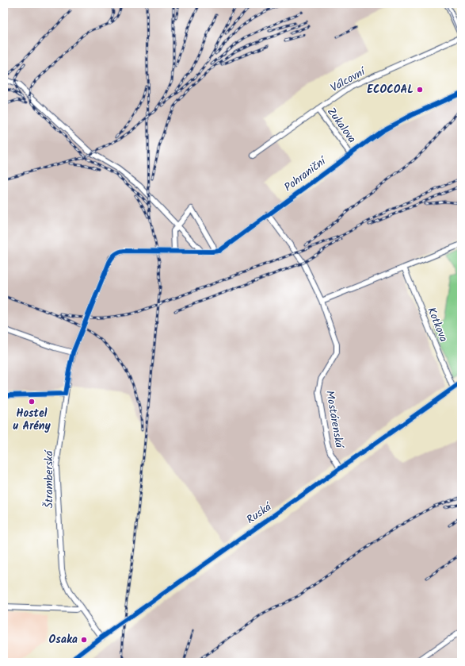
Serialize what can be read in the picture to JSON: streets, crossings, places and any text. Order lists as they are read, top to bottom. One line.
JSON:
{"streets":{"street":["Válcovní","Zukalova","Pohraniční","Kotkova","Mostárenská","Štramberská","Ruská"]},"crossings":[["Válcovní","Zukalova"],["Zukalova","Pohraniční"],["Pohraniční","Mostárenská"],["Pohraniční","Štramberská"],["Kotkova","Ruská"],["Mostárenská","Ruská"],["Štramberská","Ruská"]],"places":["ECOCOAL","Hostel u Arény","Osaka"]}
